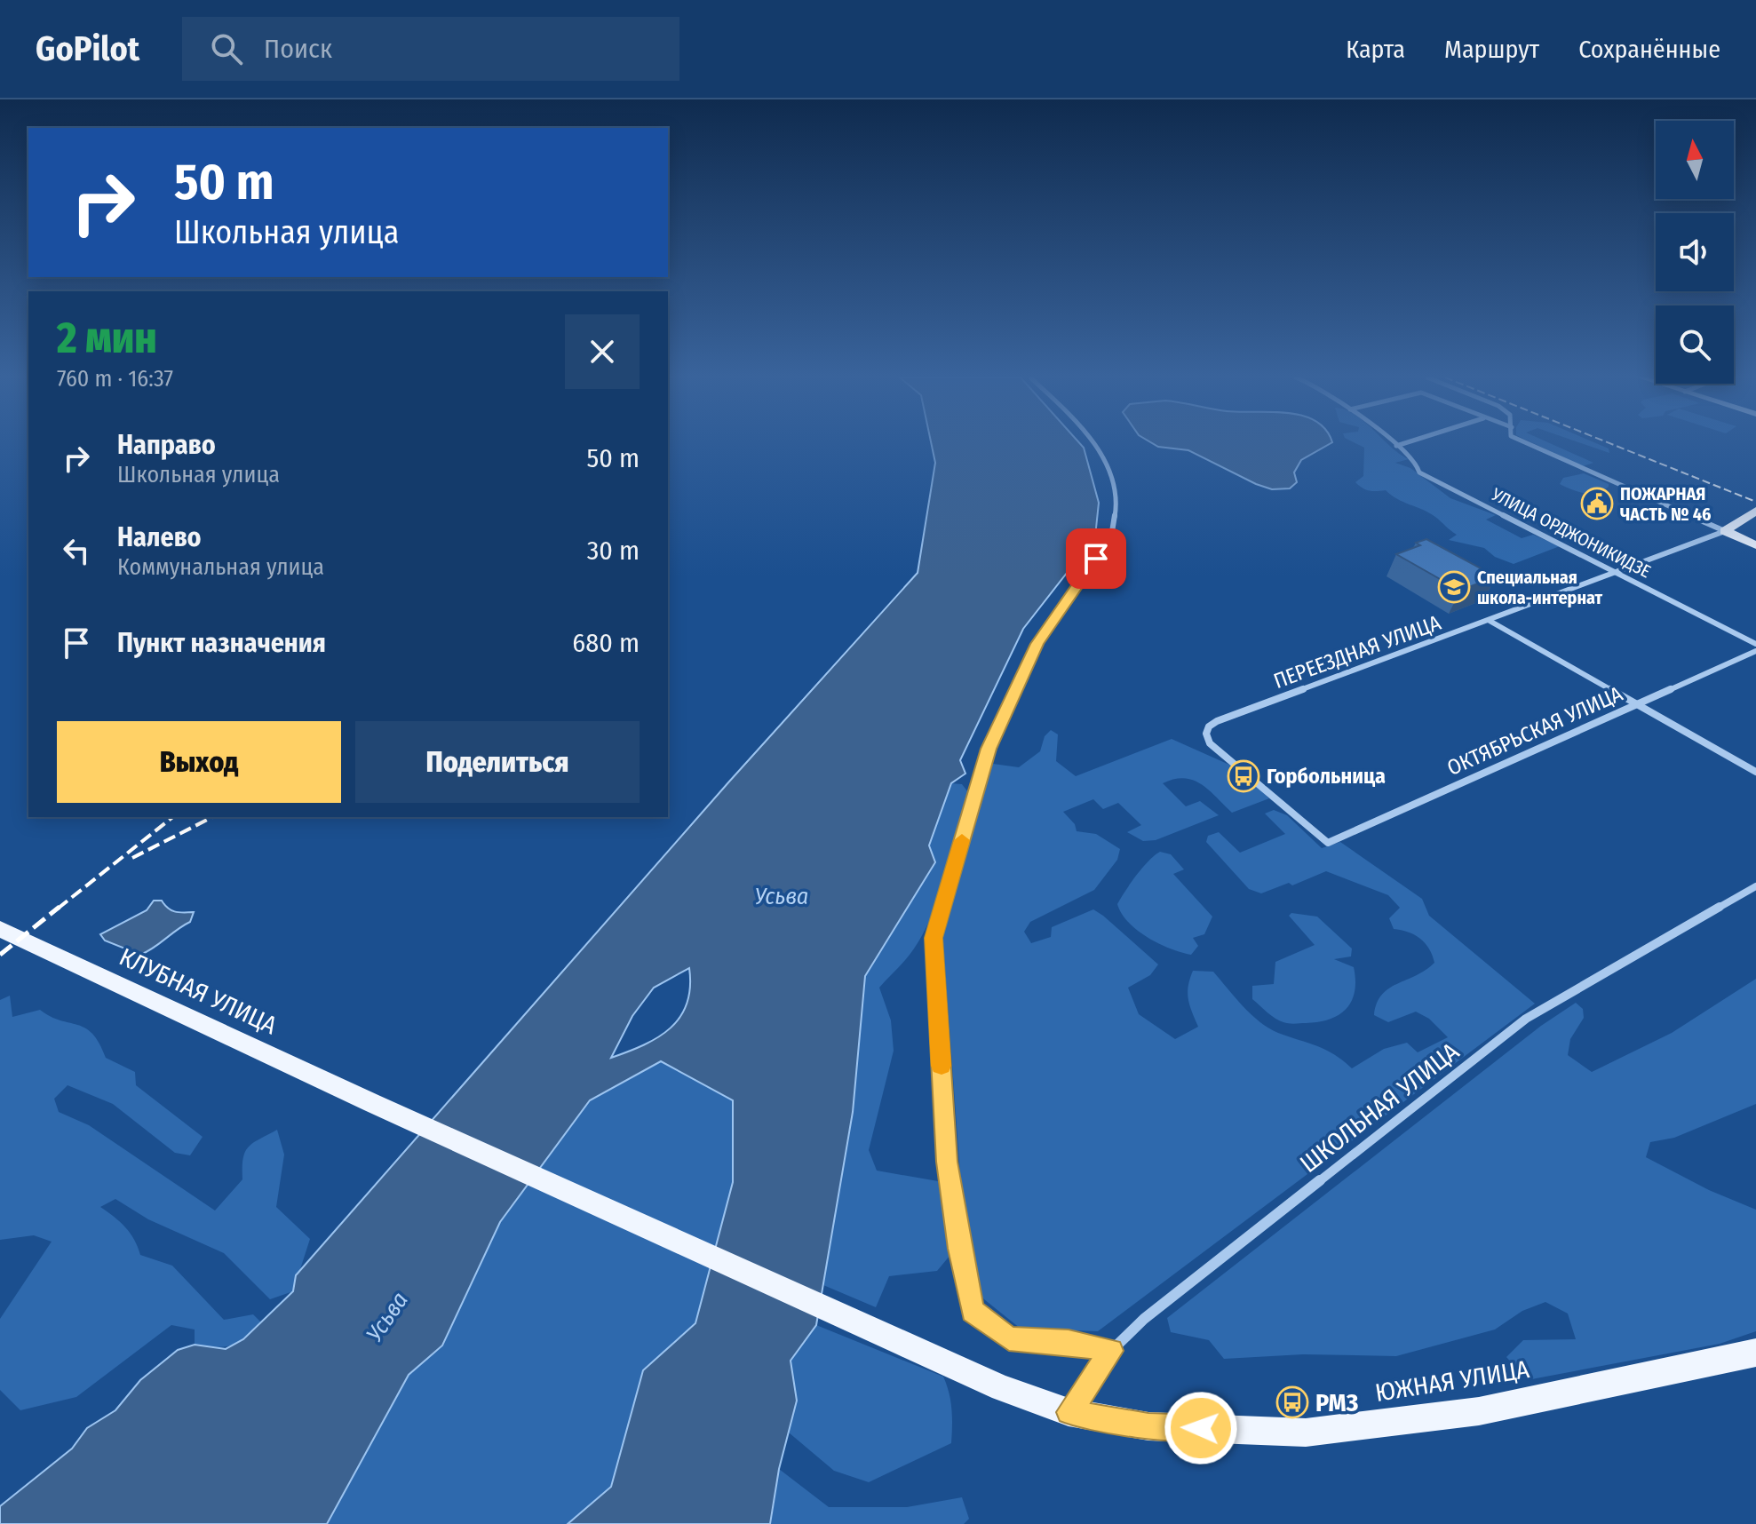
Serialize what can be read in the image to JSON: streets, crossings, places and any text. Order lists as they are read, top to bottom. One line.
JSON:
{"streets":{"main road":["КЛУБНАЯ УЛИЦА","ЮЖНАЯ УЛИЦА"],"street":["УЛИЦА ОРДЖОНИКИДЗЕ","ПЕРЕЕЗДНАЯ УЛИЦА","ОКТЯБРЬСКАЯ УЛИЦА","ШКОЛЬНАЯ УЛИЦА"]},"crossings":[["УЛИЦА ОРДЖОНИКИДЗЕ","ПЕРЕЕЗДНАЯ УЛИЦА"],["ПЕРЕЕЗДНАЯ УЛИЦА","ОКТЯБРЬСКАЯ УЛИЦА"],["КЛУБНАЯ УЛИЦА","ЮЖНАЯ УЛИЦА"],["ШКОЛЬНАЯ УЛИЦА","ЮЖНАЯ УЛИЦА"]],"water":["Усьва"],"places":{"public building":["ПОЖАРНАЯ ЧАСТЬ № 46"],"school or university":["Специальная школа-интернат"],"bus stop":["Горбольница","РМЗ"]},"north":"top","page":{"header":"GoPilot","search":"Поиск","nav":["Карта","Маршрут","Сохранённые"],"turn":["50 m","Школьная улица"],"heading":["2 мин","760 m · 16:37"],"list":[{"name":"Направо","note":"Школьная улица","value":"50 m"},{"name":"Налево","note":"Коммунальная улица","value":"30 m"},{"name":"Пункт назначения","value":"680 m"}],"buttons":["Выход","Поделиться"]}}
